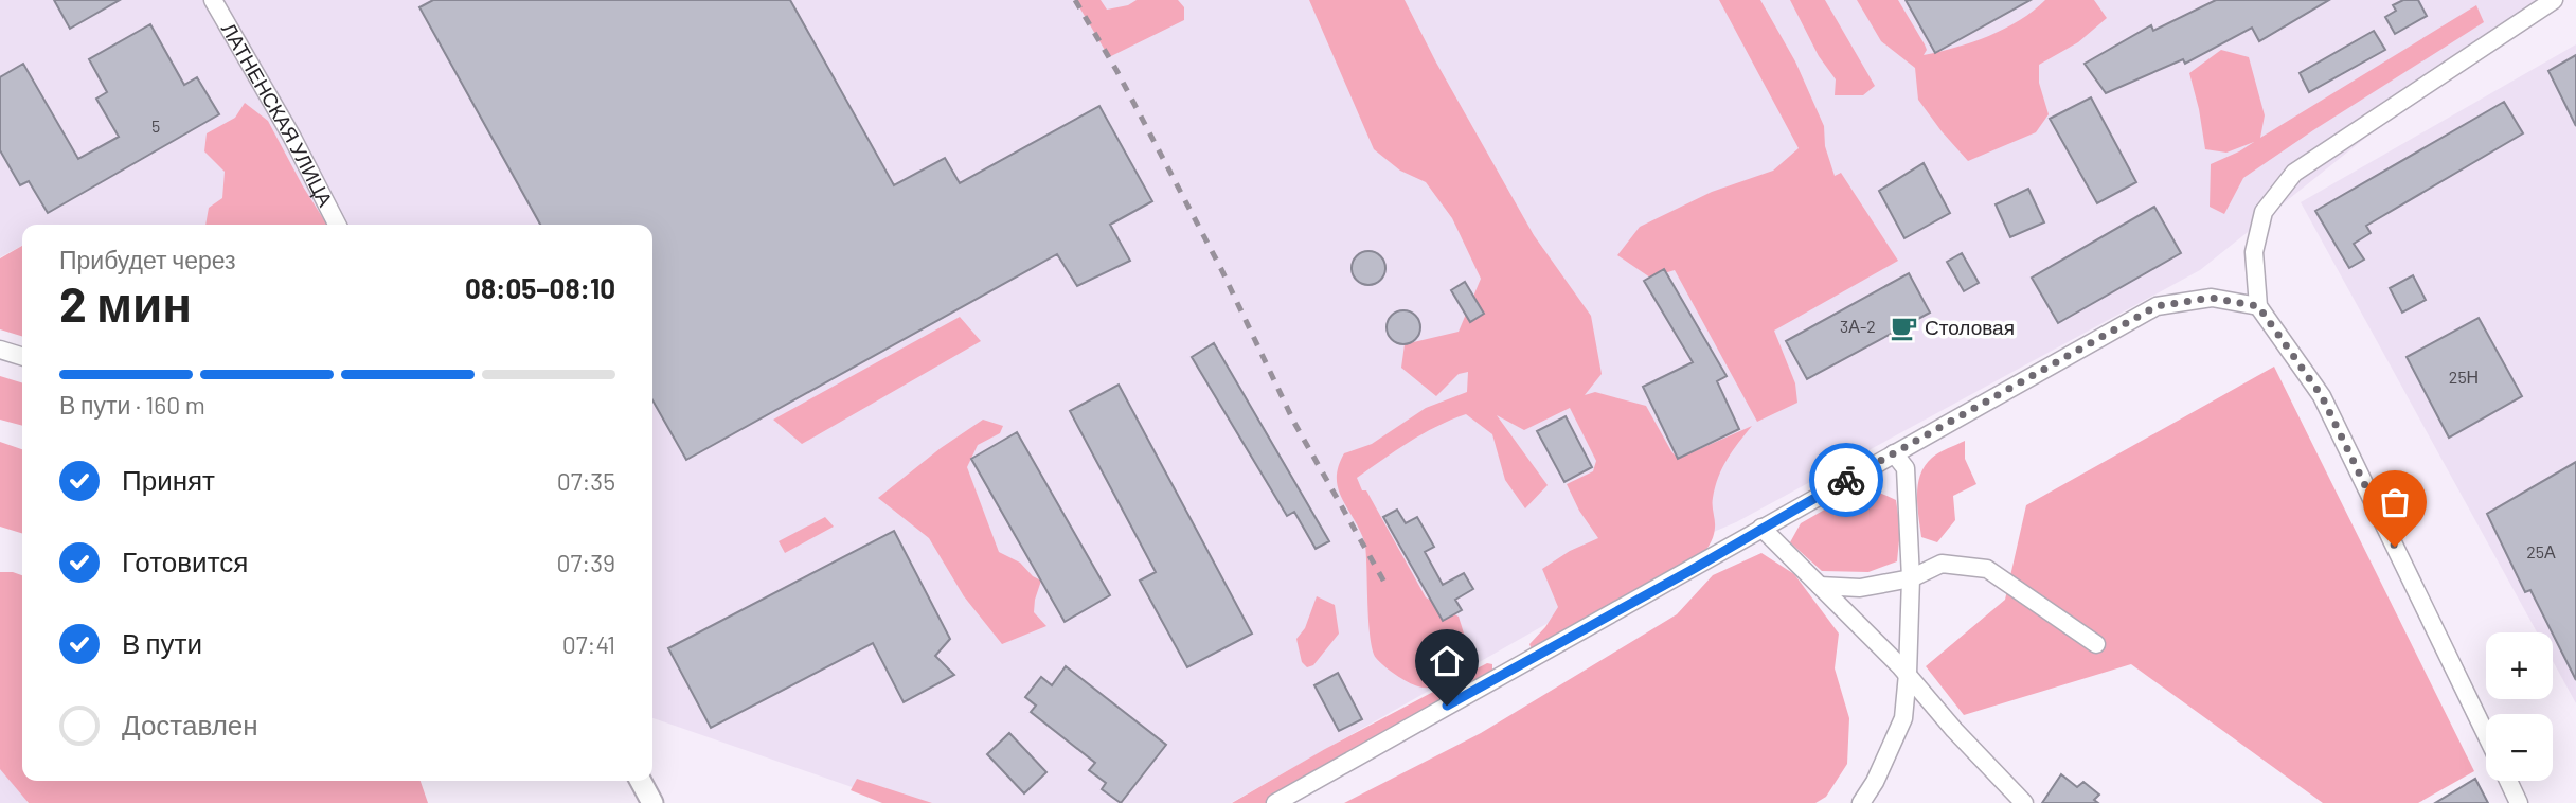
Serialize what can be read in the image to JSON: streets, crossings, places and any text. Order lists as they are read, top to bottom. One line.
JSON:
{"streets":{"street":["ЛАТНЕНСКАЯ УЛИЦА"]},"places":{"cafe":["Столовая"]},"house_numbers":["5","3А-2","25Н","25А"],"page":{"heading":["2 мин","Прибудет через","08:05–08:10"],"bar":"В пути · 160 m","list":[["Принят","07:35"],["Готовится","07:39"],["В пути","07:41"],"Доставлен"],"map_buttons":["+","−"]}}
